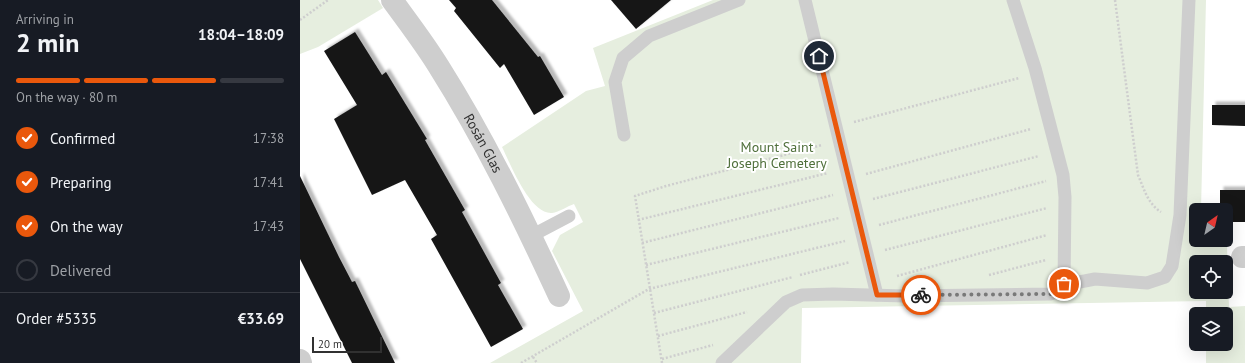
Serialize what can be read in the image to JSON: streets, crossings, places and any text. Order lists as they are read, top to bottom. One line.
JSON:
{"streets":{"street":["Rosán Glas"]},"parks":["Mount Saint Joseph Cemetery"],"scale_bar":"20 m","north":"top right","page":{"heading":["2 min","Arriving in","18:04–18:09"],"panel":["Order #5335","€33.69"],"bar":"On the way · 80 m","list":[["Confirmed","17:38"],["Preparing","17:41"],["On the way","17:43"],"Delivered"],"scale":"20 m"}}
